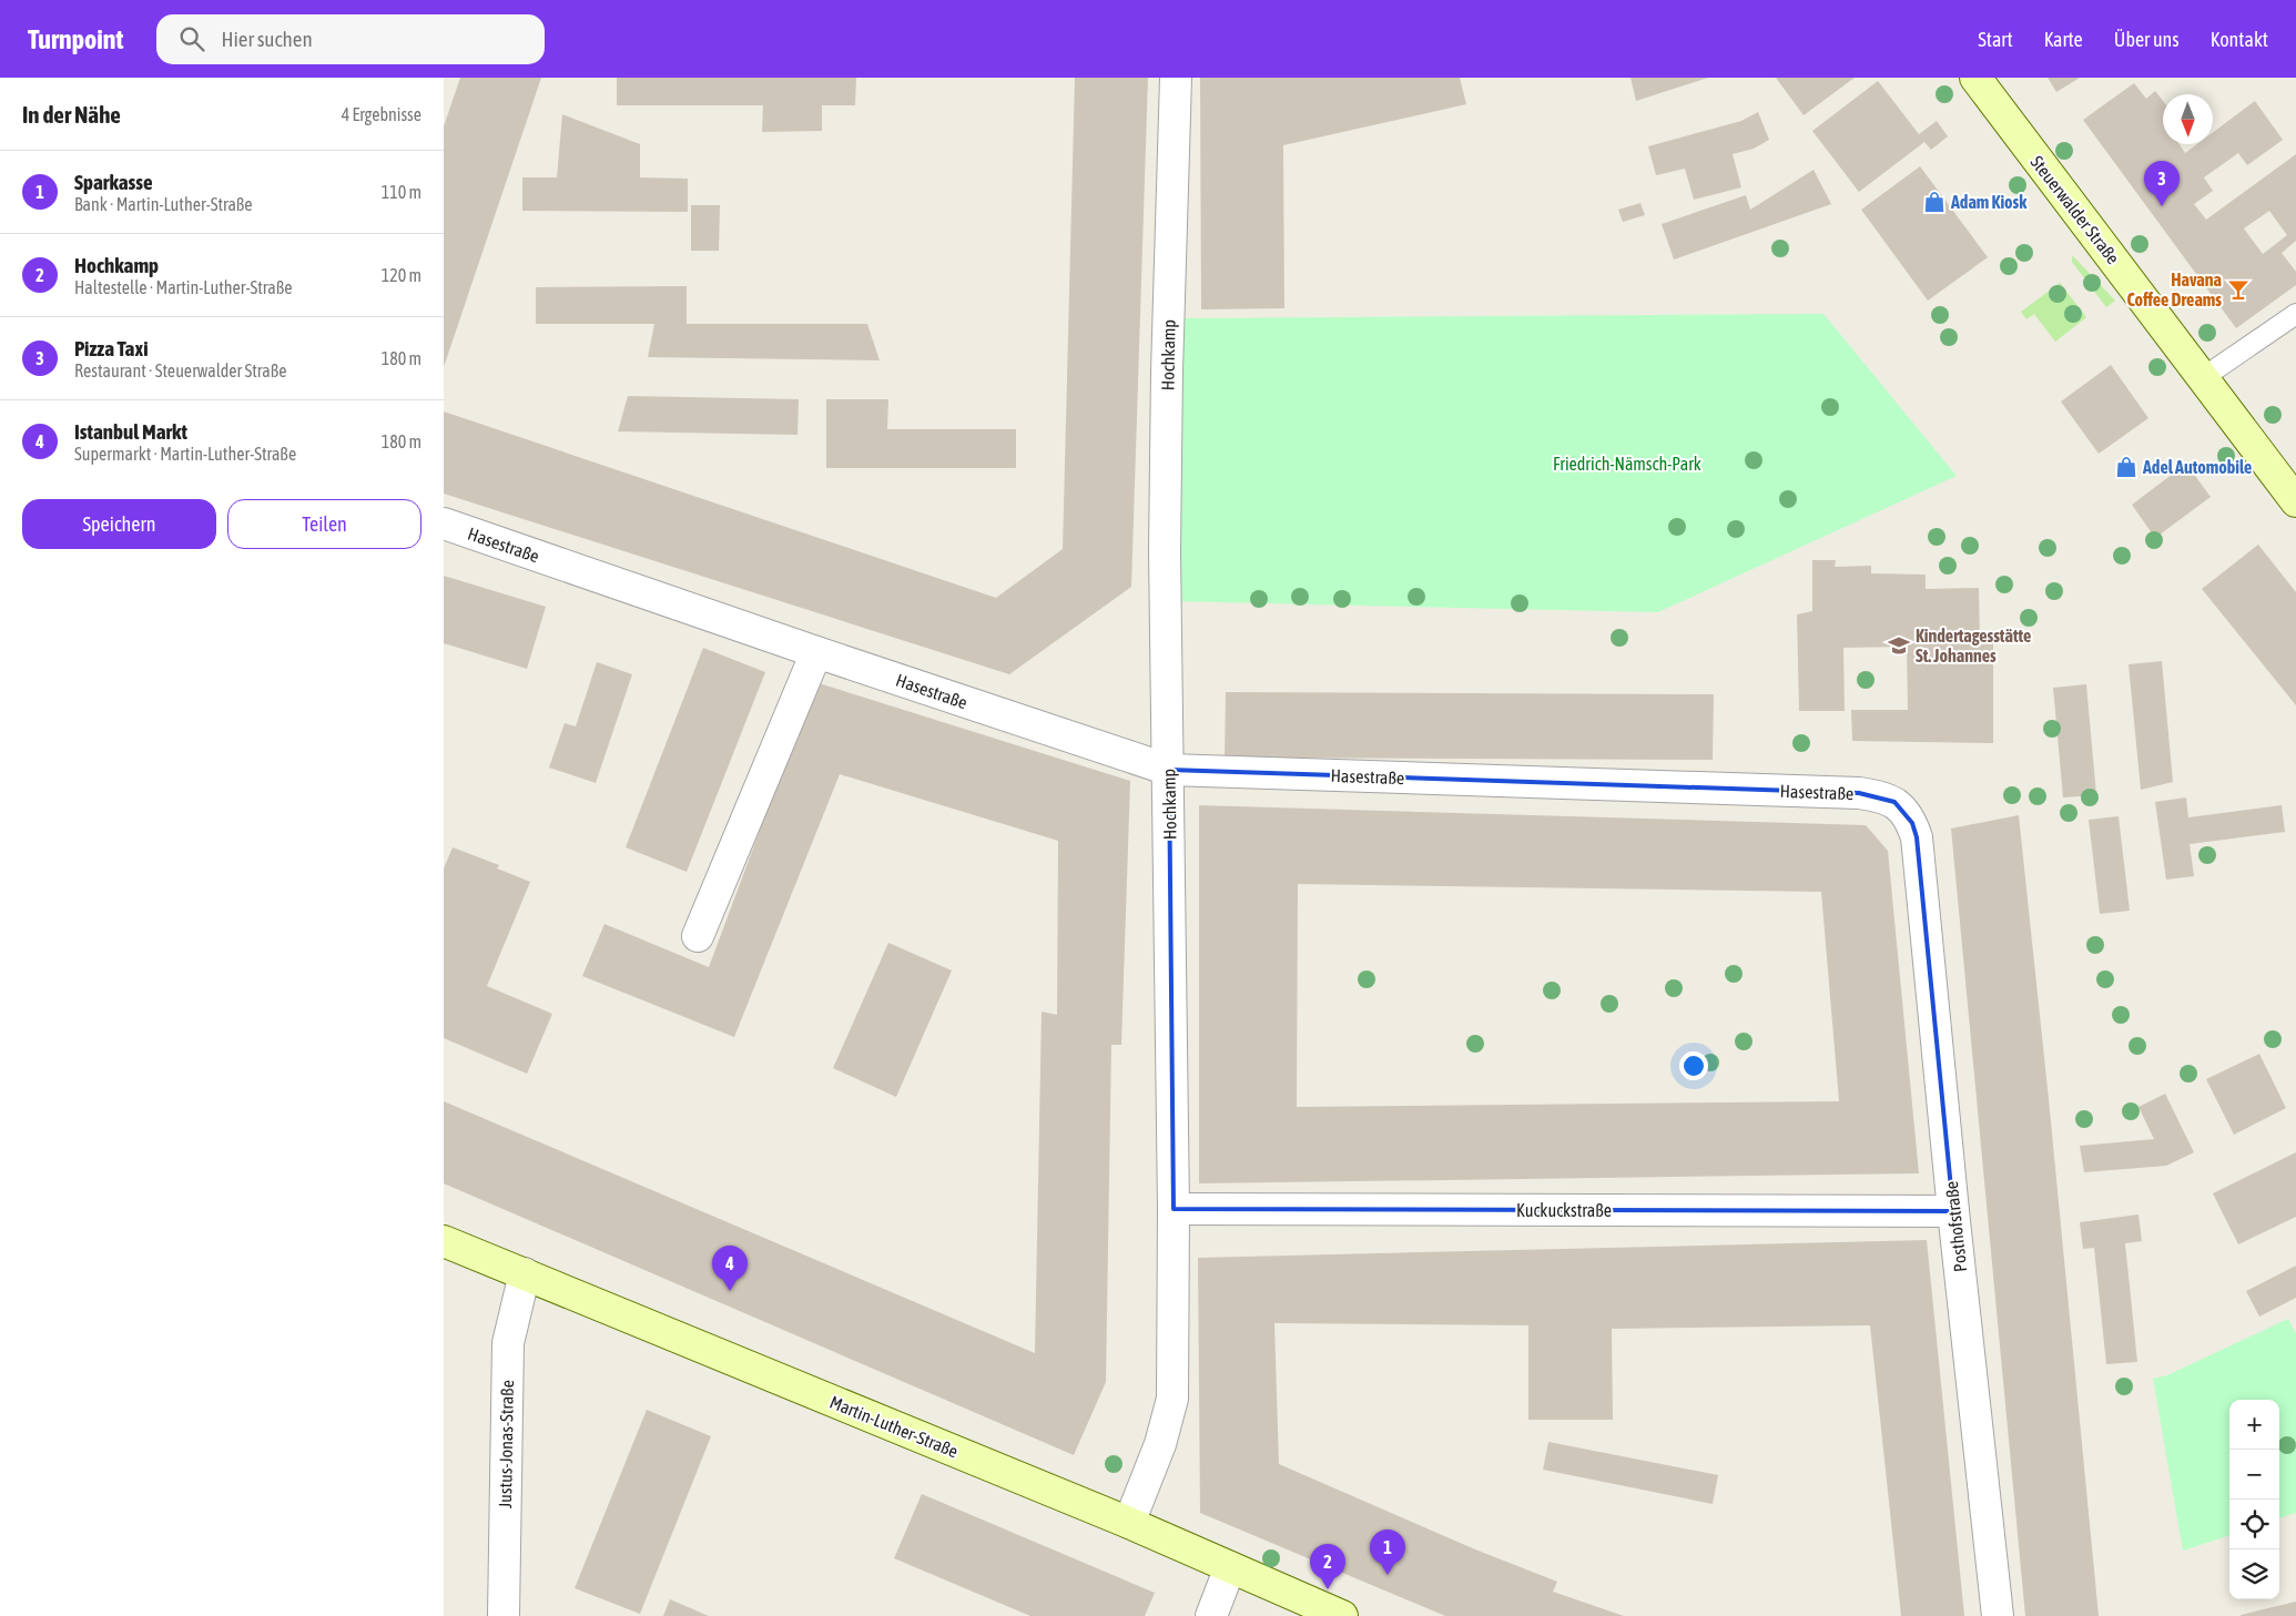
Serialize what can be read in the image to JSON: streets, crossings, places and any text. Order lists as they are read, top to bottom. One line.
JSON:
{"streets":{"street":["Steuerwalder Straße","Hochkamp","Hasestraße","Kuckuckstraße","Posthofstraße","Martin-Luther-Straße","Justus-Jonas-Straße"]},"crossings":[["Hochkamp","Hasestraße"],["Hochkamp","Kuckuckstraße"],["Hochkamp","Martin-Luther-Straße"],["Hasestraße","Posthofstraße"],["Kuckuckstraße","Posthofstraße"],["Martin-Luther-Straße","Justus-Jonas-Straße"]],"parks":["Friedrich-Nämsch-Park"],"places":{"shop":["Adam Kiosk","Adel Automobile"],"bar":["Havana Coffee Dreams"],"school or university":["Kindertagesstätte St. Johannes"]},"north":"bottom","page":{"header":"Turnpoint","search":"Hier suchen","nav":["Start","Karte","Über uns","Kontakt"],"heading":["In der Nähe","4 Ergebnisse"],"list":[{"mark":"1","name":"Sparkasse","note":"Bank · Martin-Luther-Straße","value":"110 m"},{"mark":"2","name":"Hochkamp","note":"Haltestelle · Martin-Luther-Straße","value":"120 m"},{"mark":"3","name":"Pizza Taxi","note":"Restaurant · Steuerwalder Straße","value":"180 m"},{"mark":"4","name":"Istanbul Markt","note":"Supermarkt · Martin-Luther-Straße","value":"180 m"}],"pins":["3","4","1","2"],"buttons":["Speichern","Teilen"],"map_buttons":["+","−"]}}
